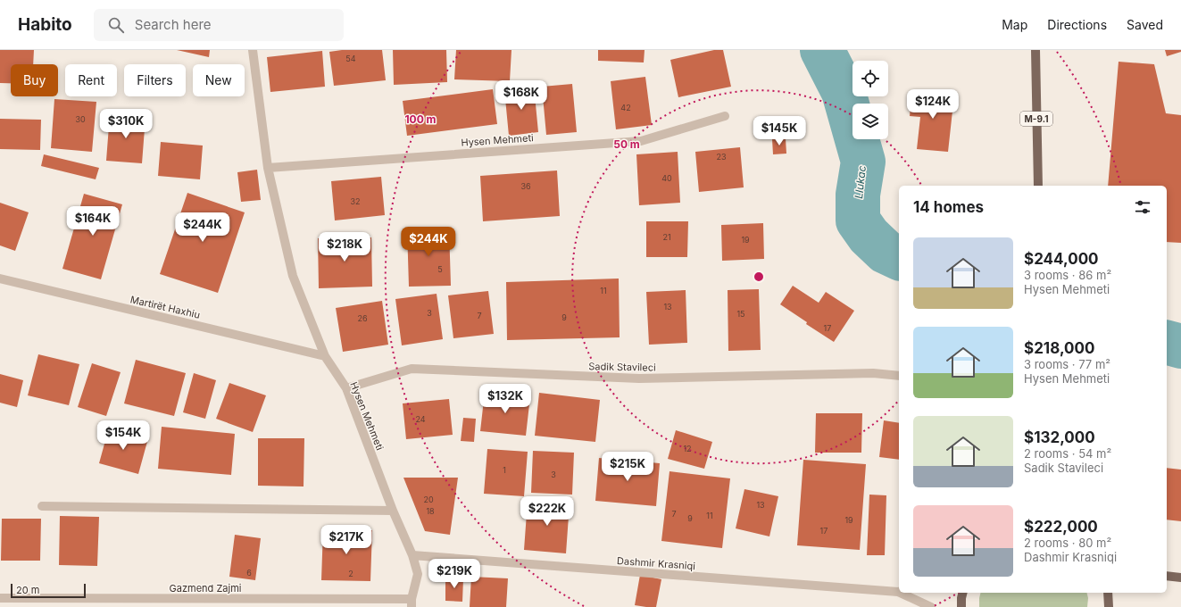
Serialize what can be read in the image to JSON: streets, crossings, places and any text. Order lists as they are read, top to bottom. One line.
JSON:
{"streets":{"main road":["M-9.1"],"street":["Hysen Mehmeti","Martirët Haxhiu","Sadik Stavileci","Dashmir Krasniqi","Gazmend Zajmi"]},"crossings":[["Hysen Mehmeti","Martirët Haxhiu"],["Hysen Mehmeti","Sadik Stavileci"],["Hysen Mehmeti","Dashmir Krasniqi"],["Hysen Mehmeti","Gazmend Zajmi"]],"water":["Llukac"],"house_numbers":["54","42","30","23","40","36","32","21","19","5","11","13","3","15","7","9","26","17","24","12","1","3","20","13","18","7","11","9","19","17","6","2"],"scale_bar":"20 m","page":{"header":"Habito","search":"Search here","nav":["Map","Directions","Saved"],"chip":["Buy","Rent","Filters","New"],"price":["$168K","$124K","$310K","$145K","$164K","$244K","$244K","$218K","$132K","$154K","$215K","$222K","$217K","$219K"],"heading":"14 homes","list":[{"name":"$244,000","note":"3 rooms · 86 m² · Hysen Mehmeti"},{"name":"$218,000","note":"3 rooms · 77 m² · Hysen Mehmeti"},{"name":"$132,000","note":"2 rooms · 54 m² · Sadik Stavileci"},{"name":"$222,000","note":"2 rooms · 80 m² · Dashmir Krasniqi"}],"scale":"20 m"},"rings":["100 m","50 m"]}
